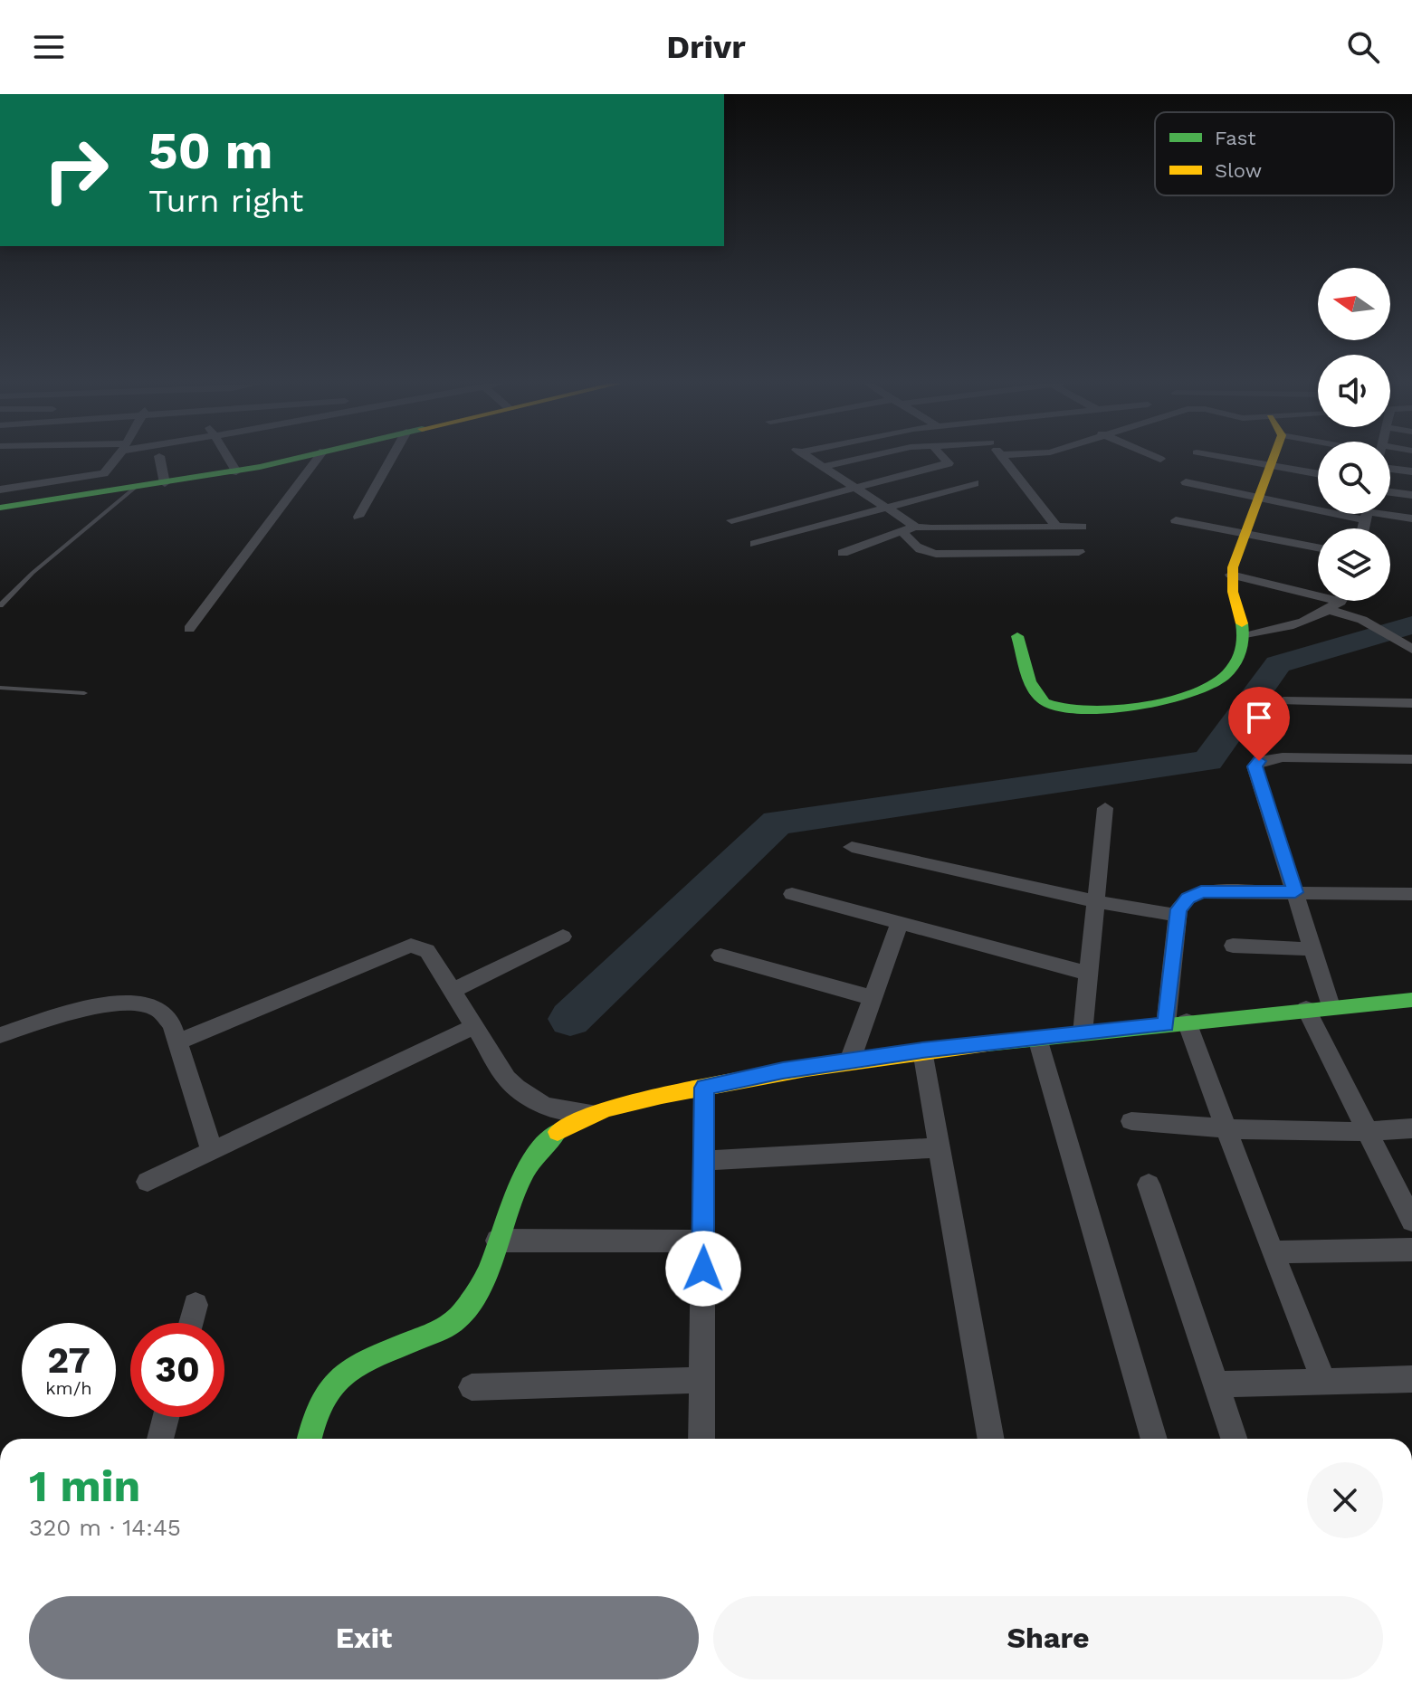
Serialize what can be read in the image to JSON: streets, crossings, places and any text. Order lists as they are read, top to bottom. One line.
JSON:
{"legend":["Fast","Slow"],"north":"left","page":{"header":"Drivr","turn":["50 m","Turn right"],"speed":"27 km/h","limit":"30","heading":["1 min","320 m · 14:45"],"buttons":["Exit","Share"]}}
